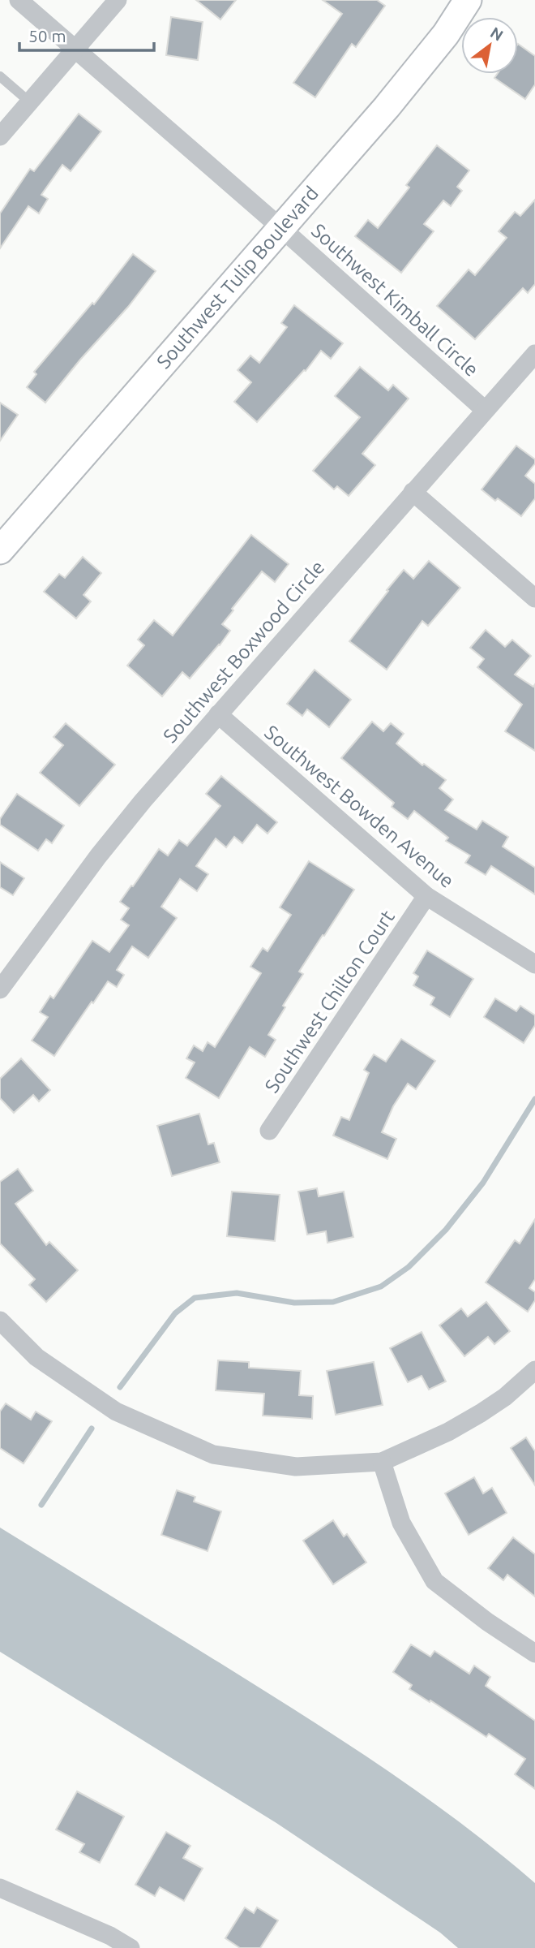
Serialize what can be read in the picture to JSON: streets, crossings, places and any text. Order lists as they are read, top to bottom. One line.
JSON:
{"streets":{"street":["Southwest Tulip Boulevard","Southwest Kimball Circle","Southwest Boxwood Circle","Southwest Bowden Avenue","Southwest Chilton Court"]},"crossings":[["Southwest Tulip Boulevard","Southwest Kimball Circle"],["Southwest Kimball Circle","Southwest Boxwood Circle"],["Southwest Boxwood Circle","Southwest Bowden Avenue"],["Southwest Bowden Avenue","Southwest Chilton Court"]],"scale_bar":"50 m","north":"top right"}
